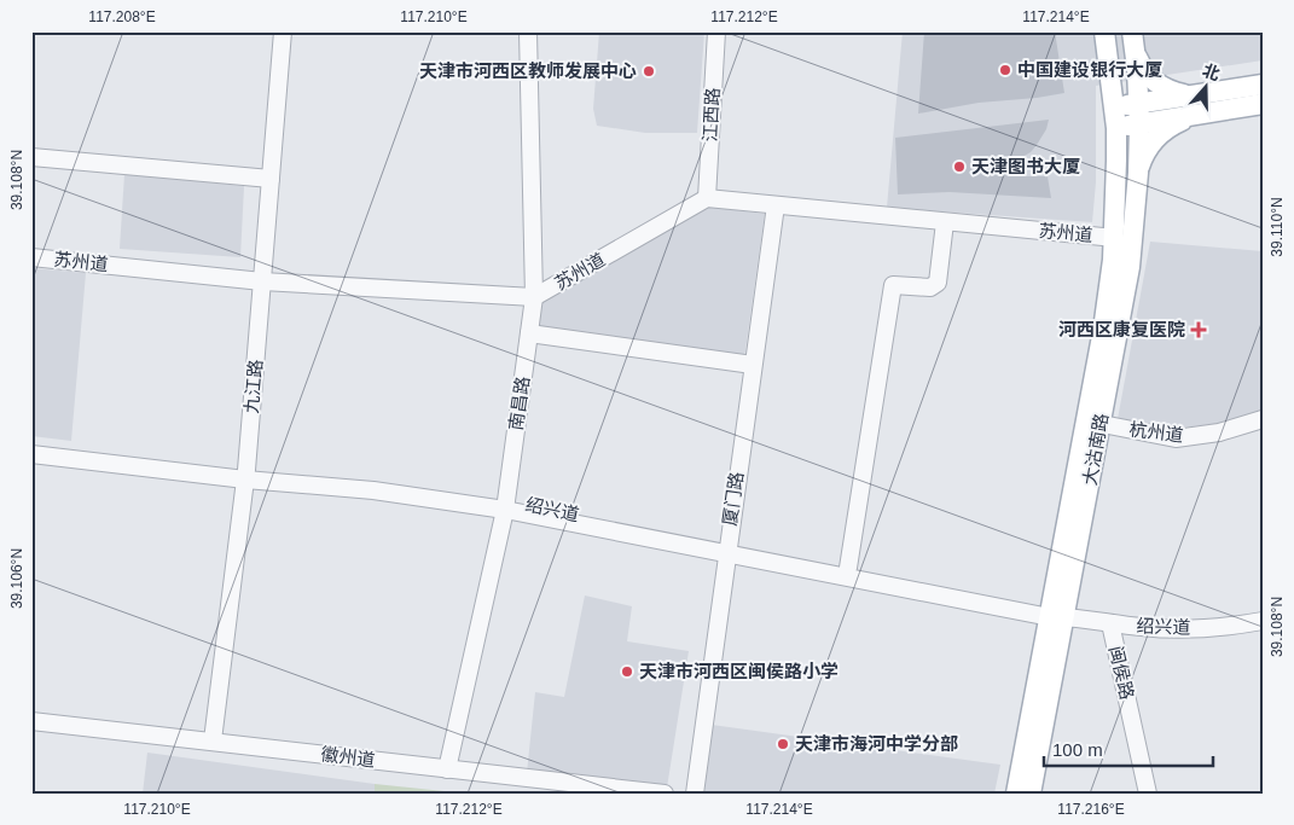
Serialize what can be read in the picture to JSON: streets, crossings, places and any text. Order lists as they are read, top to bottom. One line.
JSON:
{"streets":{"main road":["大沽南路"],"street":["江西路","苏州道","九江路","南昌路","杭州道","厦门路","绍兴道","闽侯路","徽州道"]},"crossings":[["江西路","苏州道"],["苏州道","九江路"],["苏州道","南昌路"],["苏州道","大沽南路"],["苏州道","厦门路"],["九江路","绍兴道"],["九江路","徽州道"],["南昌路","绍兴道"],["南昌路","徽州道"],["杭州道","大沽南路"],["大沽南路","绍兴道"],["厦门路","绍兴道"],["绍兴道","闽侯路"]],"places":{"other":["中国建设银行大厦","天津市河西区教师发展中心","天津图书大厦","天津市河西区闽侯路小学","天津市海河中学分部"],"health":["河西区康复医院"]},"scale_bar":"100 m","north":"top","coordinates":["117.208°E","117.210°E","117.212°E","117.214°E","39.108°N","39.110°N","39.106°N","117.216°E"]}
